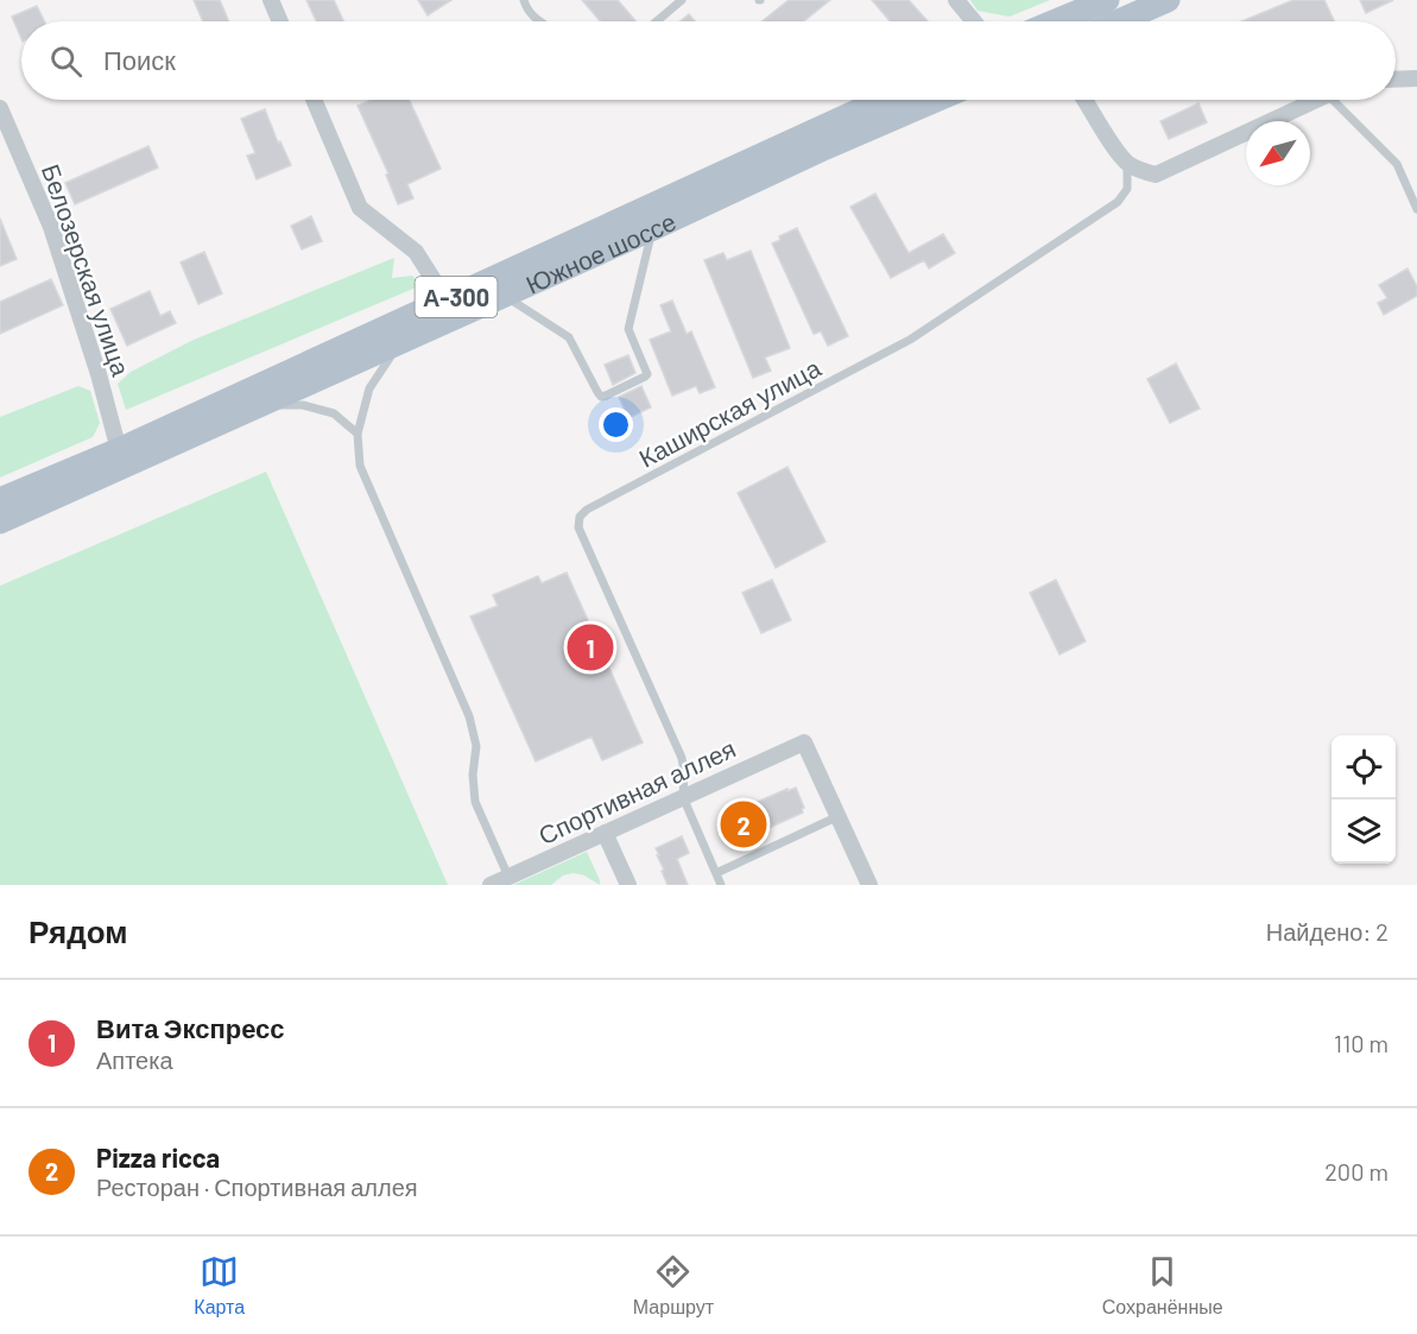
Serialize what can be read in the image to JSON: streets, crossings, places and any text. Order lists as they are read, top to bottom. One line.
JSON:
{"streets":{"main road":["Южное шоссе","А-300"],"street":["Белозерская улица","Спортивная аллея"],"lane":["Каширская улица"]},"crossings":[["Южное шоссе","Белозерская улица"],["Каширская улица","Спортивная аллея"]],"north":"bottom left","page":{"search":"Поиск","pins":["1","2"],"heading":["Рядом","Найдено: 2"],"list":[{"mark":"1","name":"Вита Экспресс","note":"Аптека","value":"110 m"},{"mark":"2","name":"Pizza ricca","note":"Ресторан · Спортивная аллея","value":"200 m"}],"nav":["Карта","Маршрут","Сохранённые"]}}
